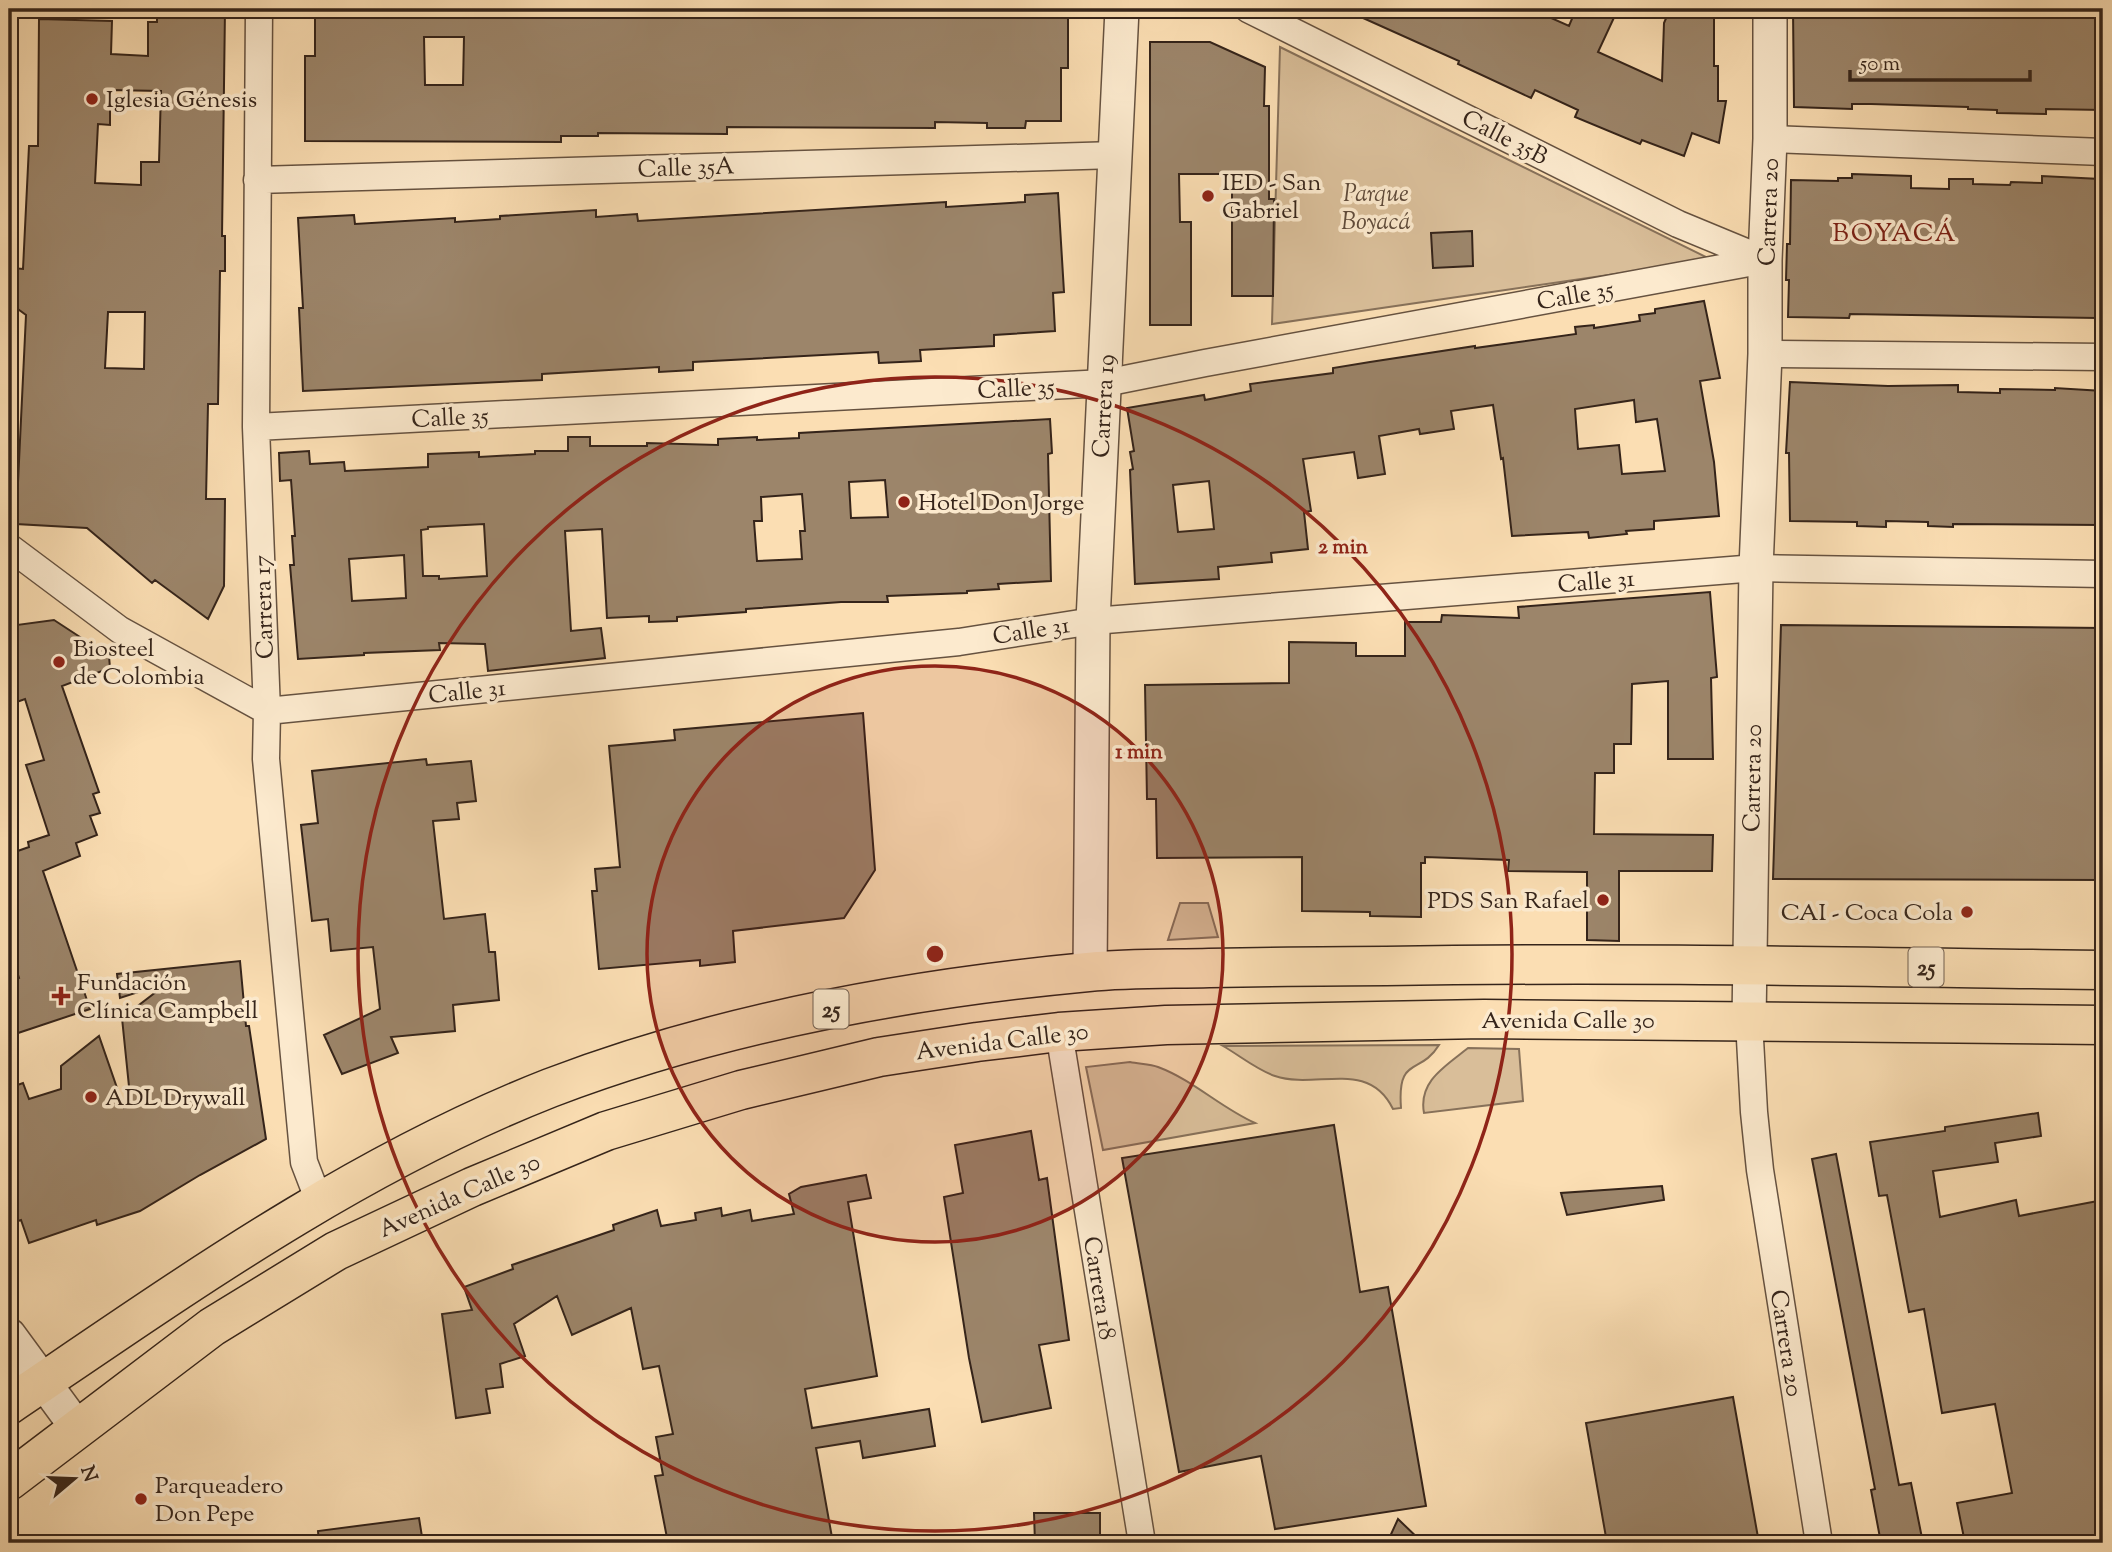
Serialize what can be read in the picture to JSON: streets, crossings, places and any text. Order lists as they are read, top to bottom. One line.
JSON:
{"streets":{"highway":["25","Avenida Calle 30"],"street":["Calle 35B","Calle 35A","Carrera 20","Calle 35","Carrera 19","Calle 31","Carrera 17","Carrera 18"]},"crossings":[["Calle 35B","Carrera 20"],["Calle 35B","Calle 35"],["Calle 35A","Carrera 19"],["Calle 35A","Carrera 17"],["Carrera 20","Calle 35"],["Carrera 20","Calle 31"],["Carrera 20","25"],["Carrera 20","Avenida Calle 30"],["Calle 35","Carrera 19"],["Calle 35","Carrera 17"],["Carrera 19","Calle 31"],["Carrera 19","25"],["Calle 31","Carrera 17"],["Carrera 17","25"],["Avenida Calle 30","Carrera 18"]],"districts":["BOYACÁ"],"parks":["Parque Boyacá"],"places":{"other":["Iglesia Génesis","IED - San Gabriel","Hotel Don Jorge","Biosteel de Colombia","PDS San Rafael","CAI - Coca Cola","ADL Drywall","Parqueadero Don Pepe"],"health":["Fundación Clínica Campbell"]},"scale_bar":"50 m","north":"right","rings":["2 min","1 min"]}
